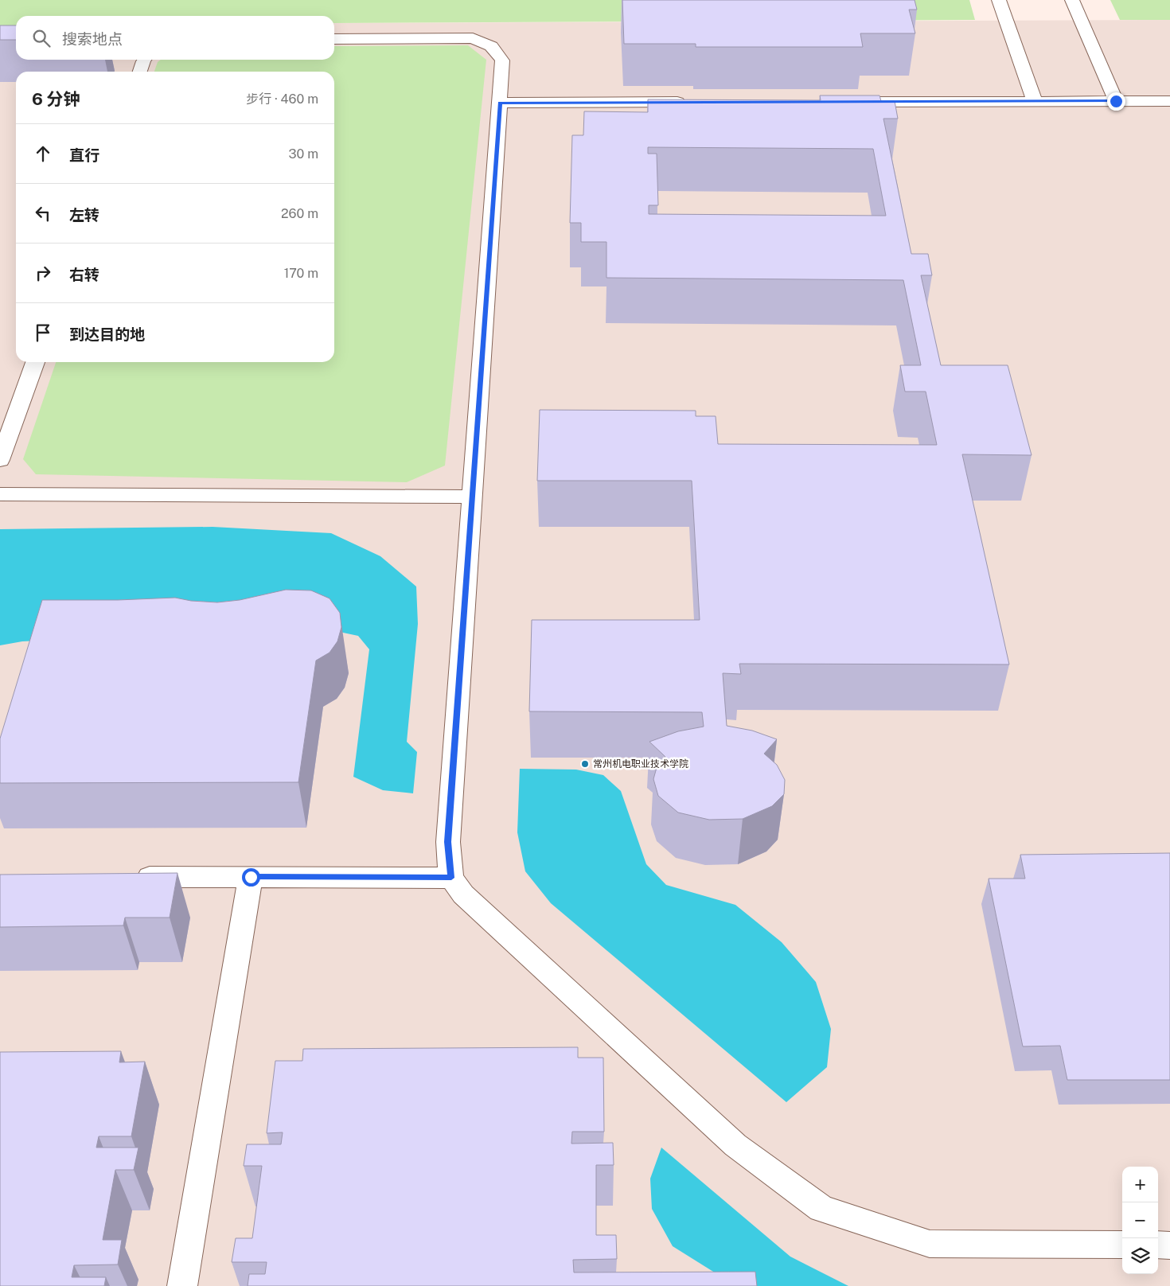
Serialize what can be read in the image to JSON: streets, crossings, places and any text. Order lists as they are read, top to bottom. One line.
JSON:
{"places":["常州机电职业技术学院"],"page":{"search":"搜索地点","heading":["6 分钟","步行 · 460 m"],"list":[["直行","30 m"],["左转","260 m"],["右转","170 m"],"到达目的地"],"map_buttons":["+","−"]}}
